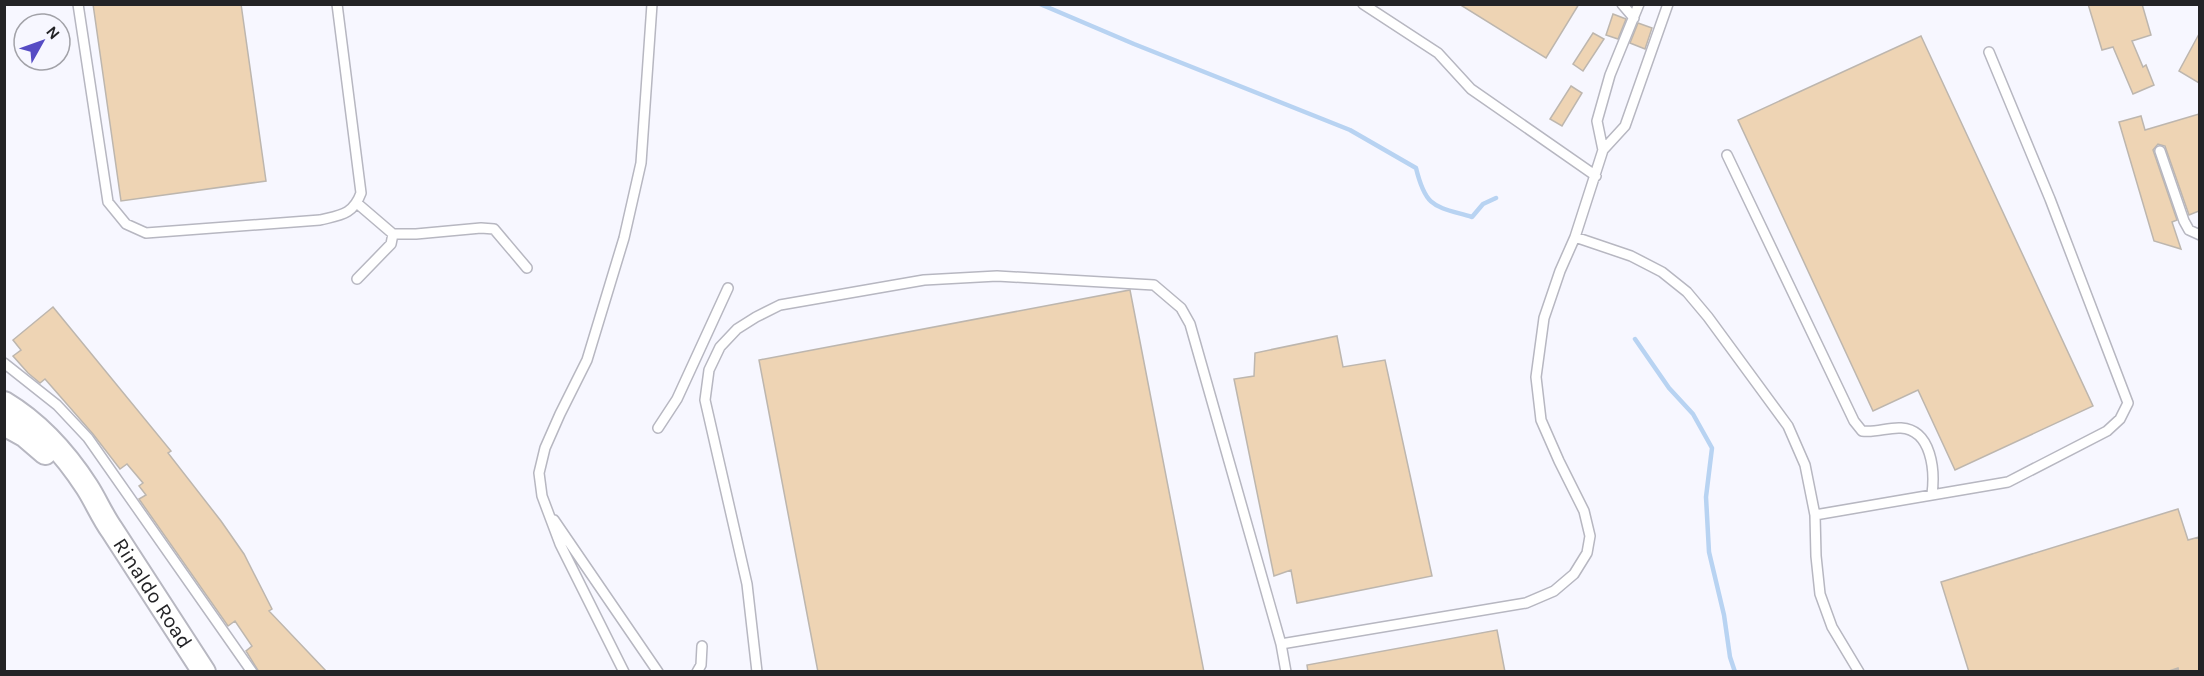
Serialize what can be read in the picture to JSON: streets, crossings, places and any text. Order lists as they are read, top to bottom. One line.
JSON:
{"streets":{"street":["Rinaldo Road"]},"north":"top right"}
